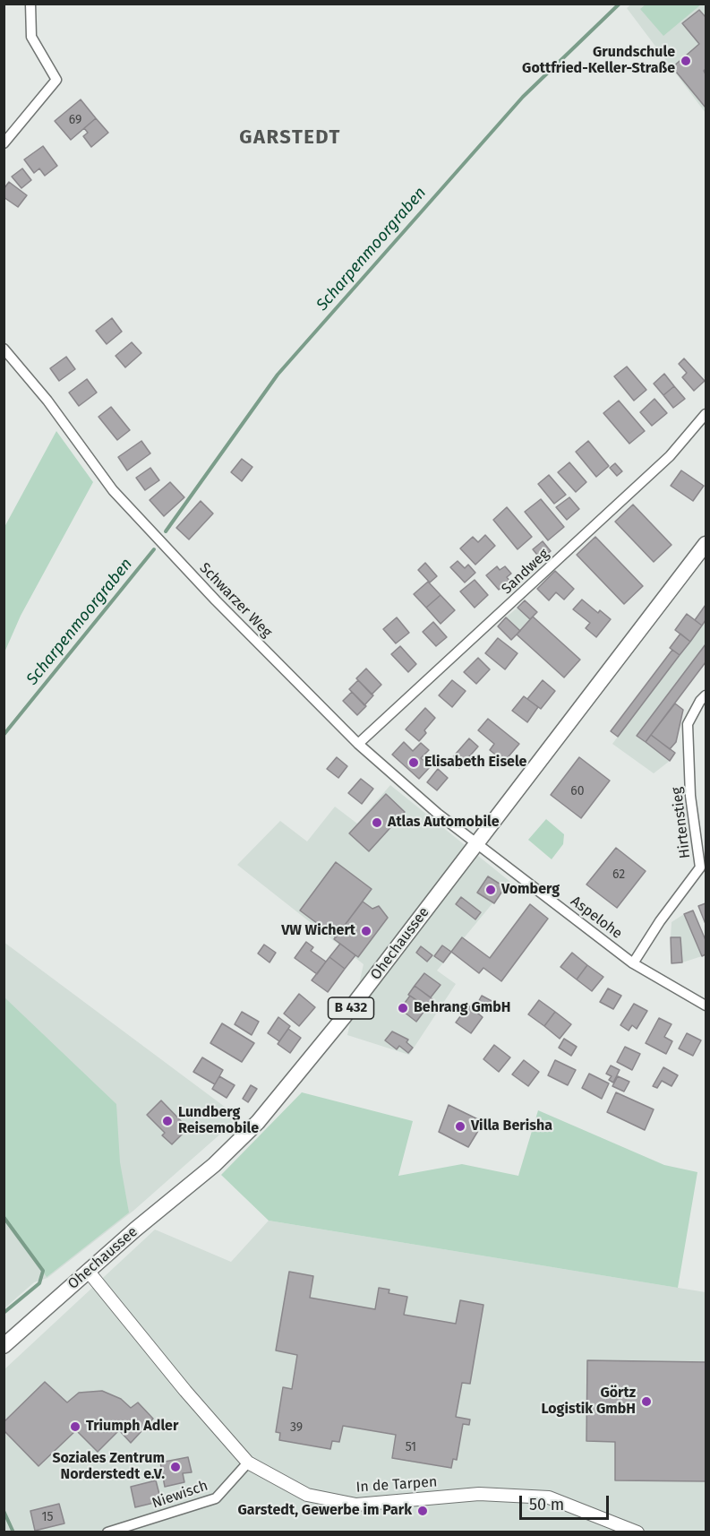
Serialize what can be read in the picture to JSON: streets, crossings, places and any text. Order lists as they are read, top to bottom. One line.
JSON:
{"streets":{"main road":["Ohechaussee","B 432"],"street":["Sandweg","Schwarzer Weg","Hirtenstieg","Aspelohe","In de Tarpen","Niewisch"]},"crossings":[["Sandweg","Schwarzer Weg"],["Schwarzer Weg","Aspelohe"],["Schwarzer Weg","Ohechaussee"],["Hirtenstieg","Aspelohe"],["Aspelohe","Ohechaussee"],["Ohechaussee","In de Tarpen"],["In de Tarpen","Niewisch"]],"districts":["GARSTEDT"],"water":["Scharpenmoorgraben"],"places":["Grundschule Gottfried-Keller-Straße","Elisabeth Eisele","Atlas Automobile","Vomberg","VW Wichert","Behrang GmbH","Lundberg Reisemobile","Villa Berisha","Görtz Logistik GmbH","Triumph Adler","Soziales Zentrum Norderstedt e.V.","Garstedt, Gewerbe im Park"],"house_numbers":["69","60","62","39","51","15"],"scale_bar":"50 m"}
